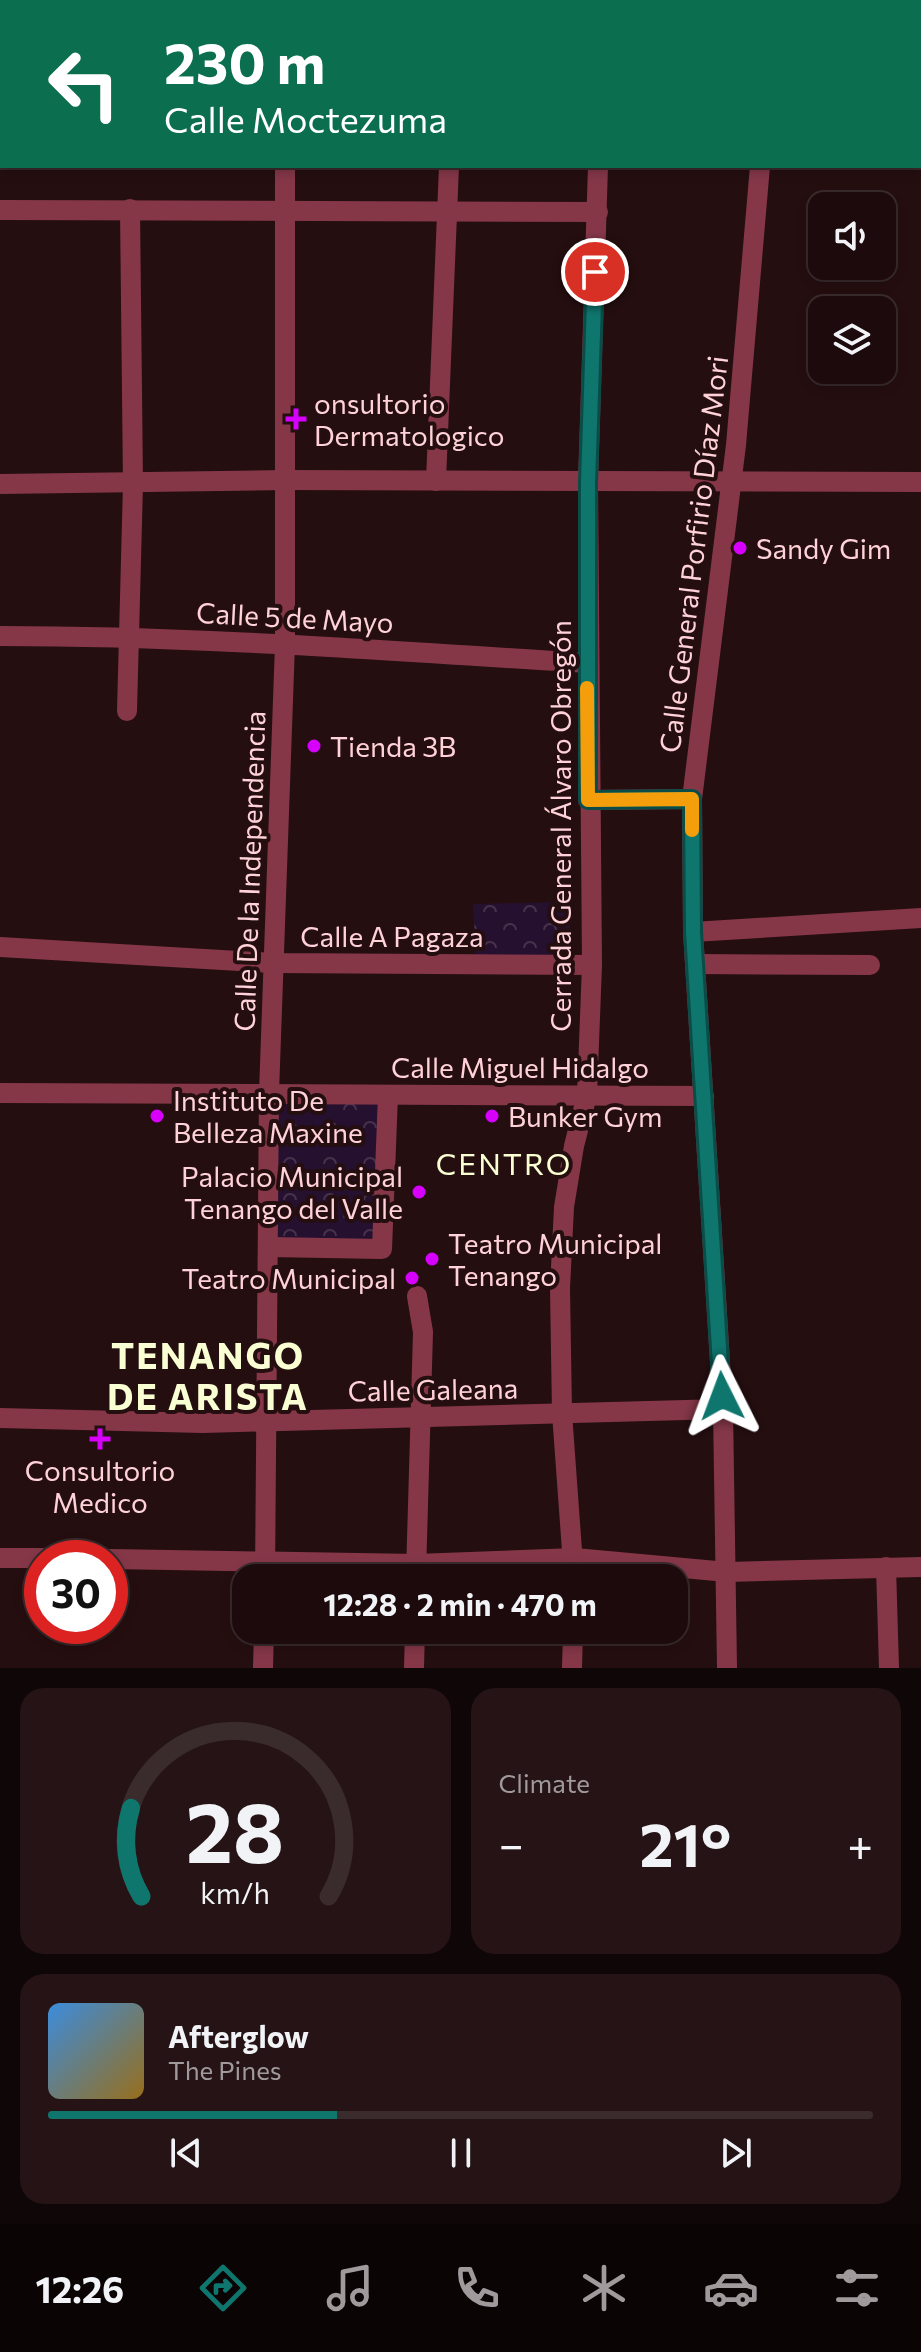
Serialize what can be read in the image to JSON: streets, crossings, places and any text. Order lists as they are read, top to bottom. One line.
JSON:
{"streets":{"street":["Calle General Porfirio Díaz Mori","Calle 5 de Mayo","Cerrada General Álvaro Obregón","Calle De la Independencia","Calle A Pagaza","Calle Miguel Hidalgo","Calle Galeana"]},"crossings":[["Calle General Porfirio Díaz Mori","Calle Miguel Hidalgo"],["Calle General Porfirio Díaz Mori","Calle Galeana"],["Calle 5 de Mayo","Cerrada General Álvaro Obregón"],["Calle 5 de Mayo","Calle De la Independencia"],["Cerrada General Álvaro Obregón","Calle A Pagaza"],["Cerrada General Álvaro Obregón","Calle Miguel Hidalgo"],["Cerrada General Álvaro Obregón","Calle Galeana"],["Calle De la Independencia","Calle A Pagaza"],["Calle De la Independencia","Calle Miguel Hidalgo"],["Calle De la Independencia","Calle Galeana"]],"districts":["CENTRO","TENANGO DE ARISTA"],"places":{"health":["onsultorio Dermatologico","Consultorio Medico"],"other":["Sandy Gim","Tienda 3B","Instituto De Belleza Maxine","Bunker Gym","Palacio Municipal Tenango del Valle","Teatro Municipal Tenango","Teatro Municipal"]},"page":{"turn":["230 m","Calle Moctezuma"],"limit":"30","trip":"12:28 · 2 min · 470 m","tile":"Climate","heat":["−","21°","+"],"song":["Afterglow","The Pines"],"tabs":"12:26","gauge":["28","km/h"]}}
